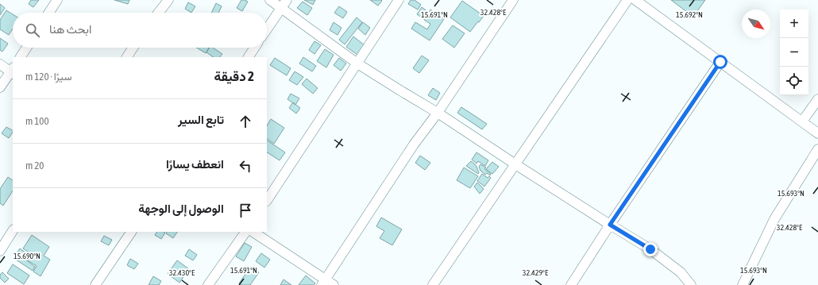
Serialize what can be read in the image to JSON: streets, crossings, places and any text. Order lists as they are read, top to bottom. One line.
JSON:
{"north":"bottom right","page":{"map_buttons":["+","−"],"search":"ابحث هنا","heading":["2 دقيقة","سيرًا · 120 m"],"list":[["تابع السير","100 m"],["انعطف يسارًا","20 m"],"الوصول إلى الوجهة"]},"coordinates":["32.428°E","15.691°N","15.692°N","15.693°N","15.690°N","32.430°E","32.429°E"]}
